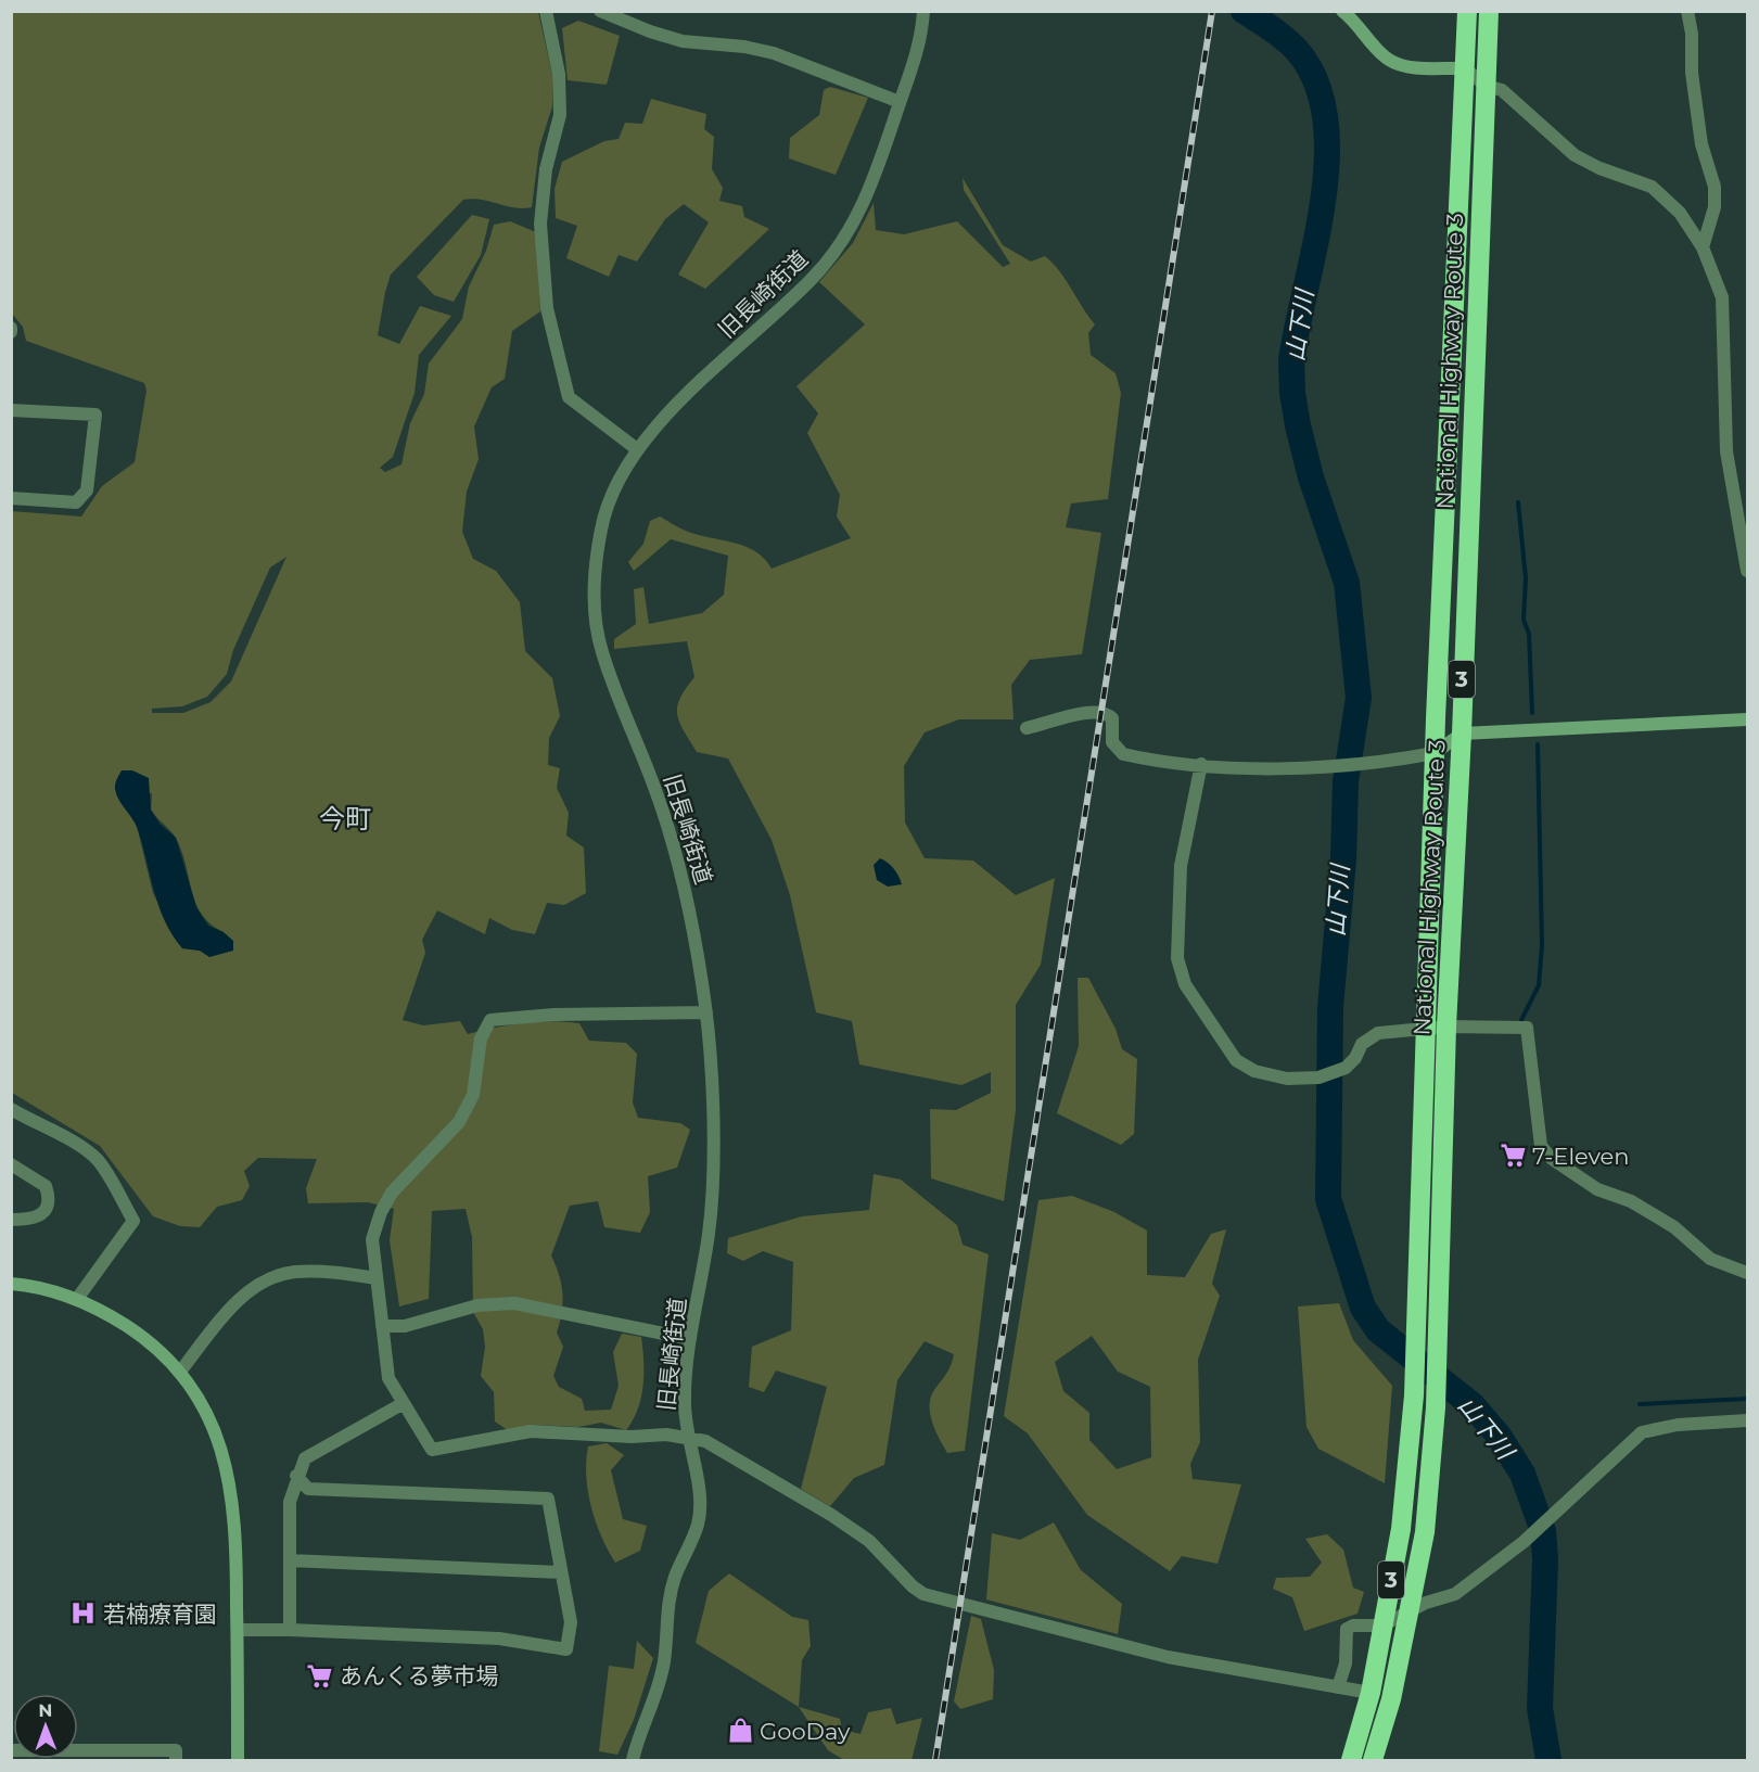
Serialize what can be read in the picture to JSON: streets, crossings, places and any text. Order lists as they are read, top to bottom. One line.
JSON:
{"streets":{"highway":["National Highway Route 3","3"],"street":["旧長崎街道"]},"districts":["今町"],"water":["山下川"],"places":{"supermarket":["7-Eleven","あんくる夢市場"],"hospital":["若楠療育園"],"shop":["GooDay"]},"north":"top"}
